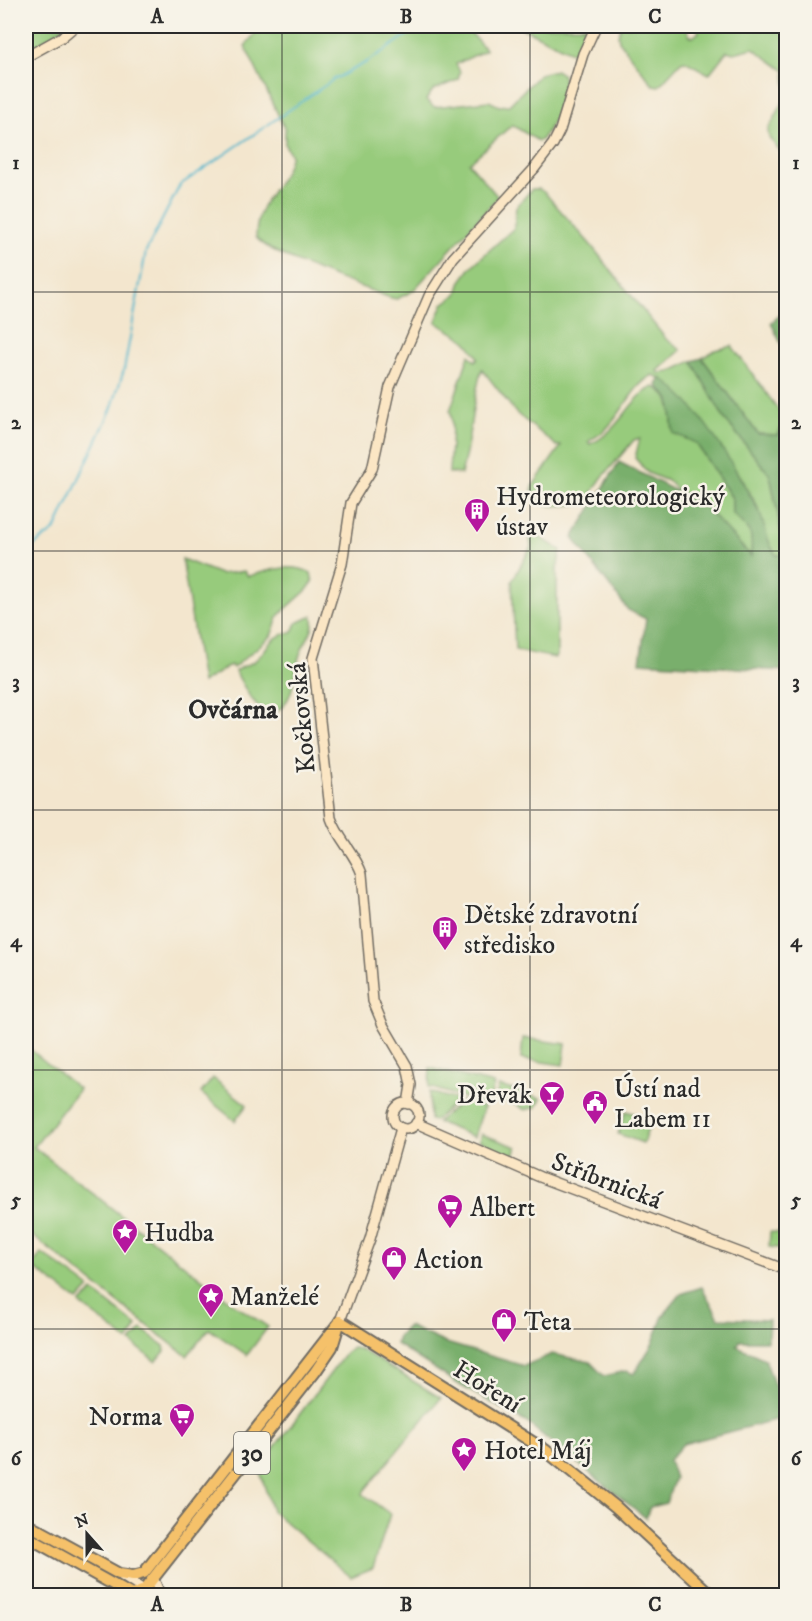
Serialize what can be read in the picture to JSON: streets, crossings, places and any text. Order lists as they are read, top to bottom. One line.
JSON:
{"streets":{"main road":["Hoření","30"],"street":["Kočkovská","Stříbrnická"]},"crossings":[["Kočkovská","Stříbrnická"],["Hoření","30"]],"districts":["Ovčárna"],"places":{"building":["Hydrometeorologický ústav","Dětské zdravotní středisko"],"bar":["Dřevák"],"public building":["Ústí nad Labem 11"],"supermarket":["Albert","Norma"],"place":["Hudba","Manželé","Hotel Máj"],"shop":["Action","Teta"]},"north":"top","grid":{"columns":["A","B","C"],"rows":["1","2","3","4","5","6"]}}
